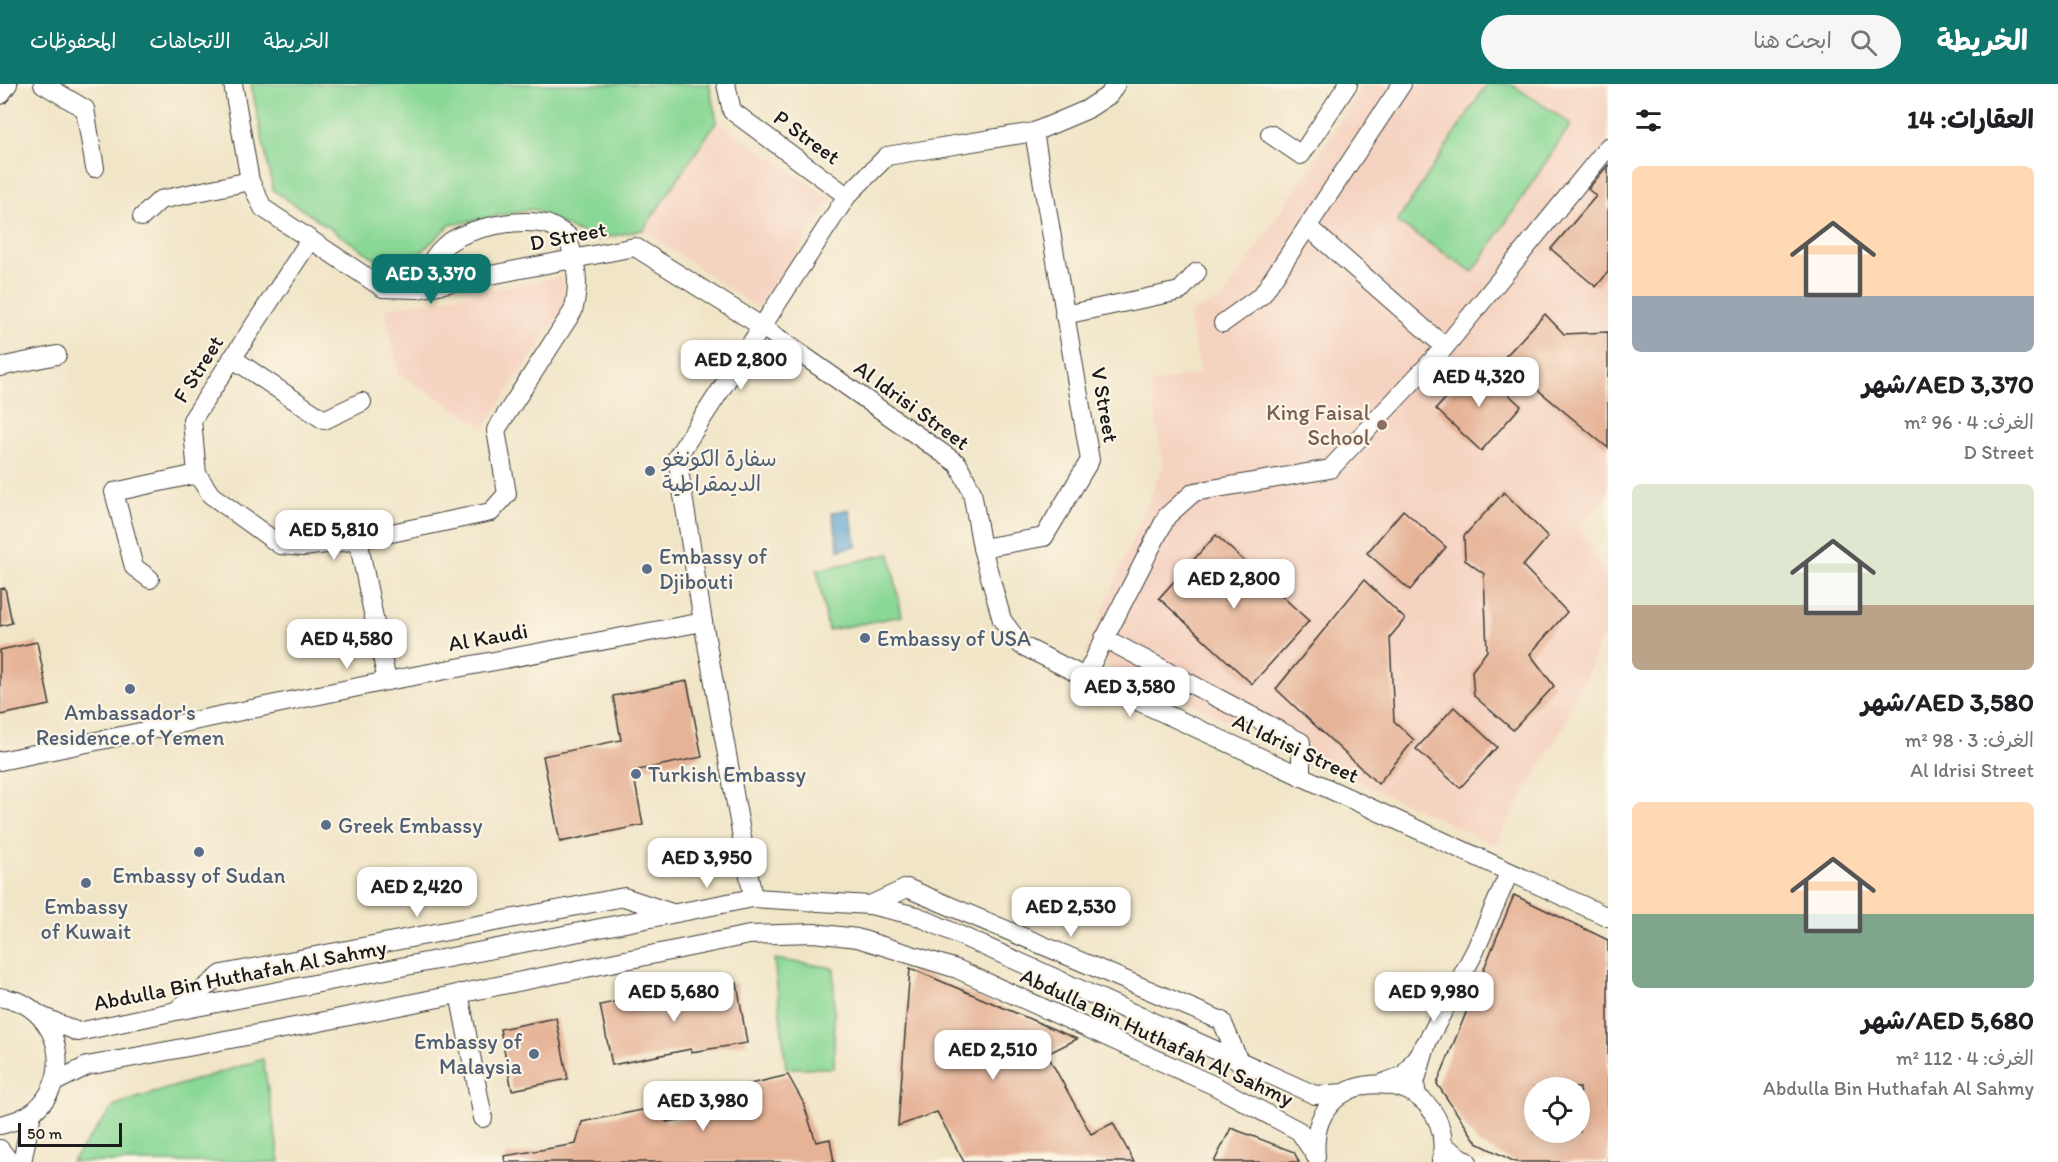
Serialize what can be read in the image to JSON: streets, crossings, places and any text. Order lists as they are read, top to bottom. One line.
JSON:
{"streets":{"street":["P Street","D Street","F Street","Al Idrisi Street","V Street","Al Kaudi","Abdulla Bin Huthafah Al Sahmy"]},"crossings":[["D Street","F Street"],["D Street","Al Idrisi Street"],["Al Idrisi Street","V Street"]],"places":["King Faisal School","سفارة الكونغو الديمقراطية","Embassy of Djibouti","Embassy of USA","Ambassador's Residence of Yemen","Turkish Embassy","Greek Embassy","Embassy of Sudan","Embassy of Kuwait","Embassy of Malaysia"],"scale_bar":"50 m","page":{"header":"الخريطة","search":"ابحث هنا","nav":["الخريطة","الاتجاهات","المحفوظات"],"heading":"العقارات: 14","list":[{"name":"AED 3,370/شهر","note":"الغرف: 4 · 96 m² · D Street"},{"name":"AED 3,580/شهر","note":"الغرف: 3 · 98 m² · Al Idrisi Street"},{"name":"AED 5,680/شهر","note":"الغرف: 4 · 112 m² · Abdulla Bin Huthafah Al Sahmy"}],"price":["AED 3,370","AED 2,800","AED 4,320","AED 5,810","AED 2,800","AED 4,580","AED 3,580","AED 3,950","AED 2,420","AED 2,530","AED 5,680","AED 9,980","AED 2,510","AED 3,980"],"scale":"50 m"}}
